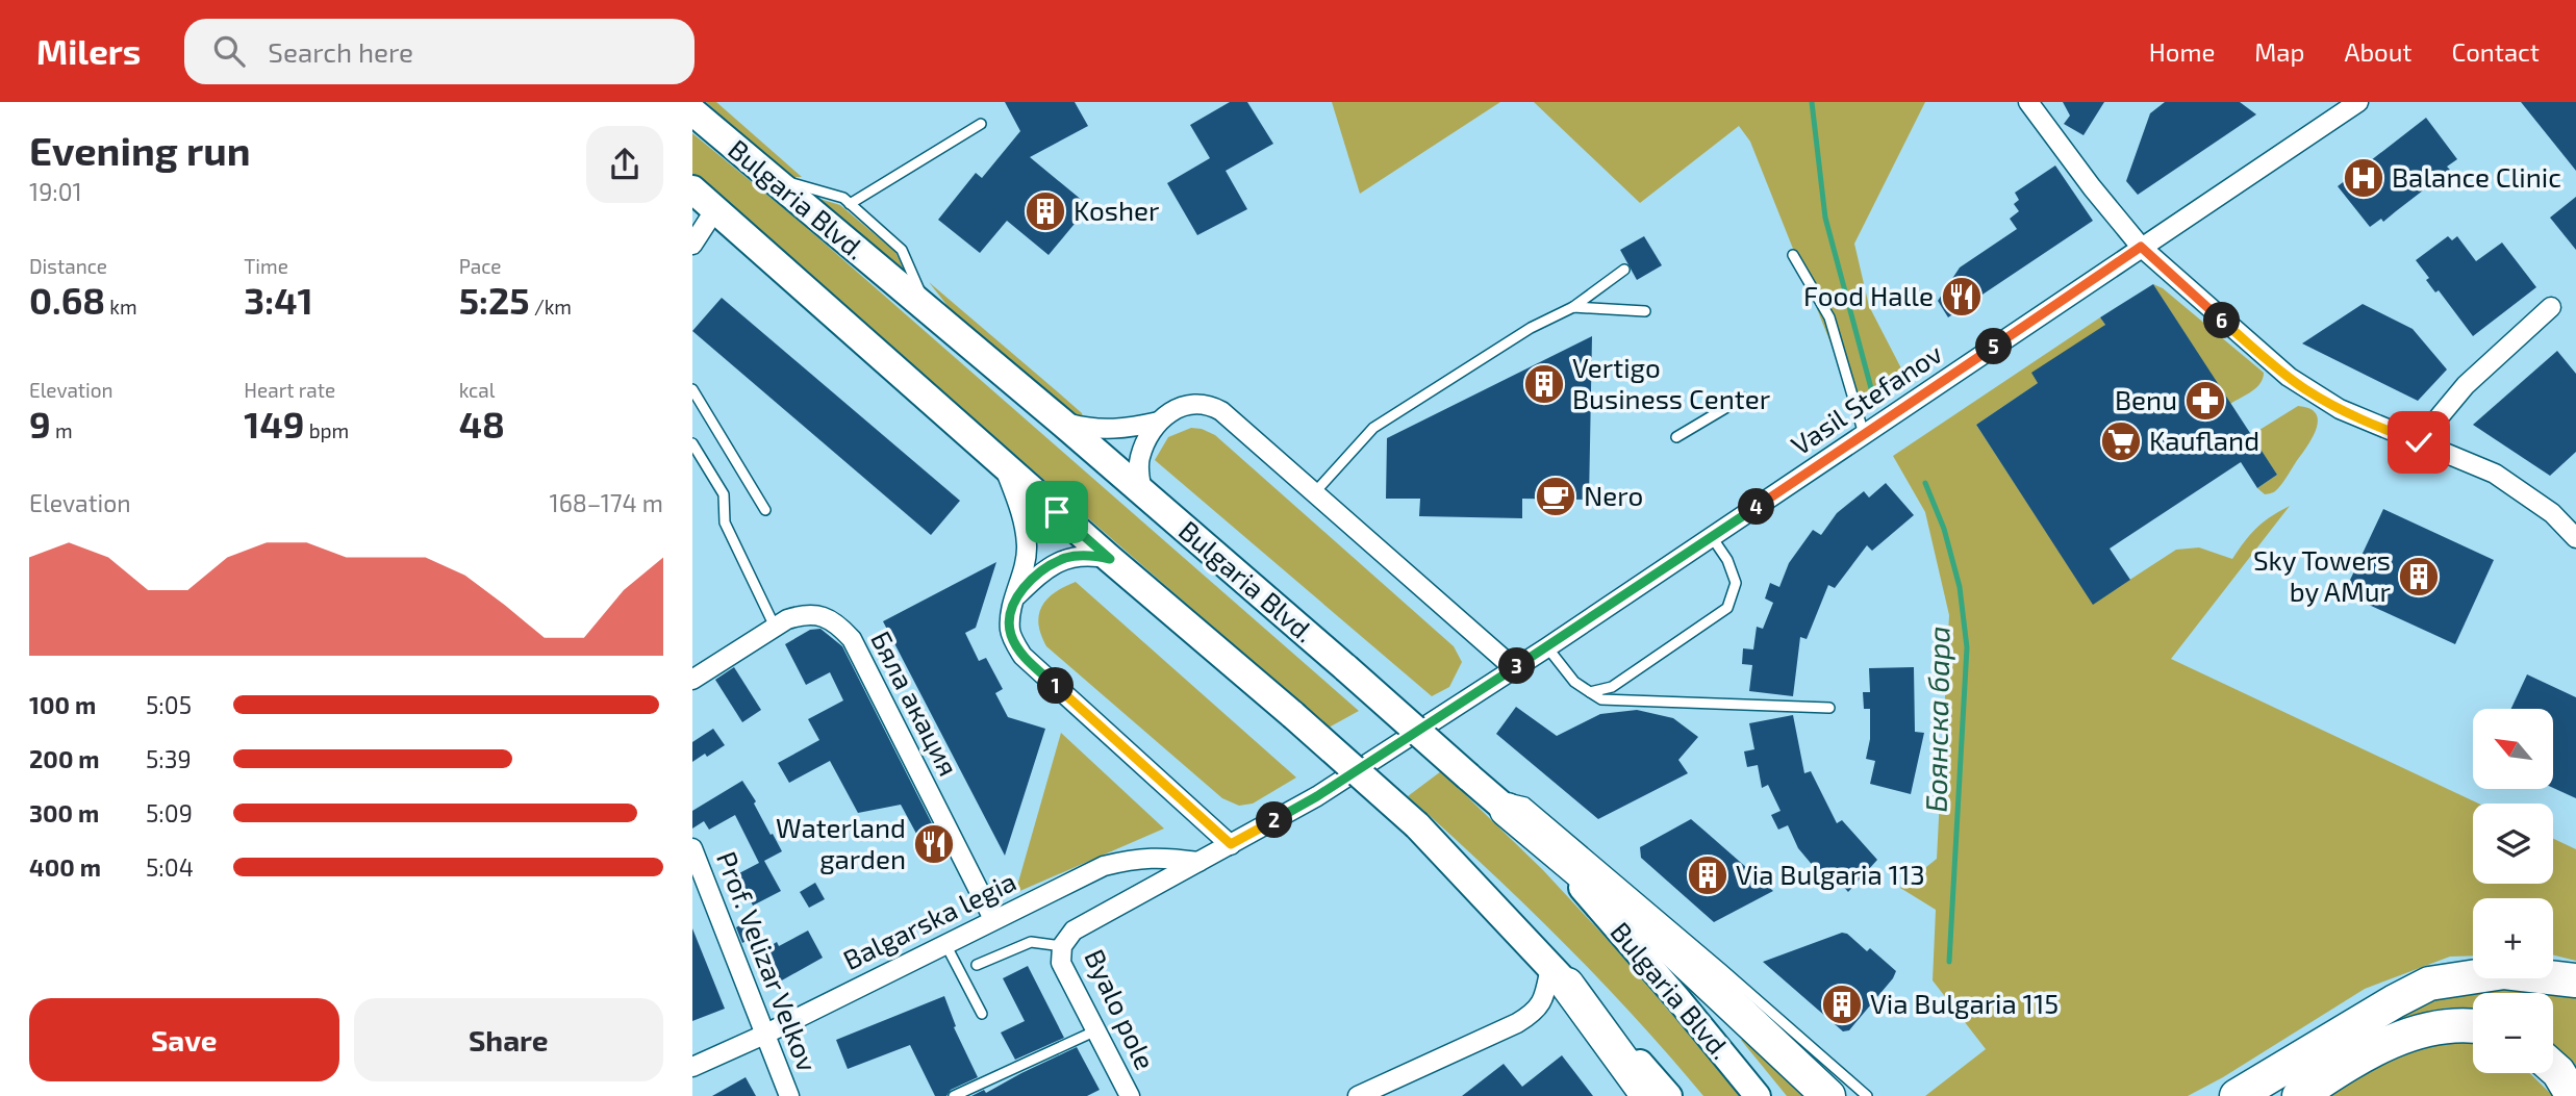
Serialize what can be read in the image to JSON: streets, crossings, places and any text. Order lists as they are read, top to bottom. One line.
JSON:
{"streets":{"main road":["Bulgaria Blvd."],"street":["Vasil Stefanov","Бяла акация","Balgarska legia","Prof. Velizar Velkov","Byalo pole"]},"crossings":[["Бяла акация","Balgarska legia"],["Balgarska legia","Prof. Velizar Velkov"]],"water":["Боянска бара"],"places":{"hospital":["Balance Clinic"],"building":["Kosher","Vertigo Business Center","Sky Towers by AMur","Via Bulgaria 113","Via Bulgaria 115"],"restaurant":["Food Halle","Waterland garden"],"pharmacy":["Benu"],"supermarket":["Kaufland"],"cafe":["Nero"]},"north":"top left","page":{"header":"Milers","search":"Search here","nav":["Home","Map","About","Contact"],"heading":["Evening run","19:01"],"stats":[["Distance","0.68 km"],["Time","3:41"],["Pace","5:25 /km"],["Elevation","9 m"],["Heart rate","149 bpm"],["kcal","48"]],"pins":["6","5","4","3","1","2"],"chart":["Elevation","168–174 m"],"list":[{"name":"100 m","note":"5:05"},{"name":"200 m","note":"5:39"},{"name":"300 m","note":"5:09"},{"name":"400 m","note":"5:04"}],"map_buttons":["+","−"],"buttons":["Save","Share"]}}
